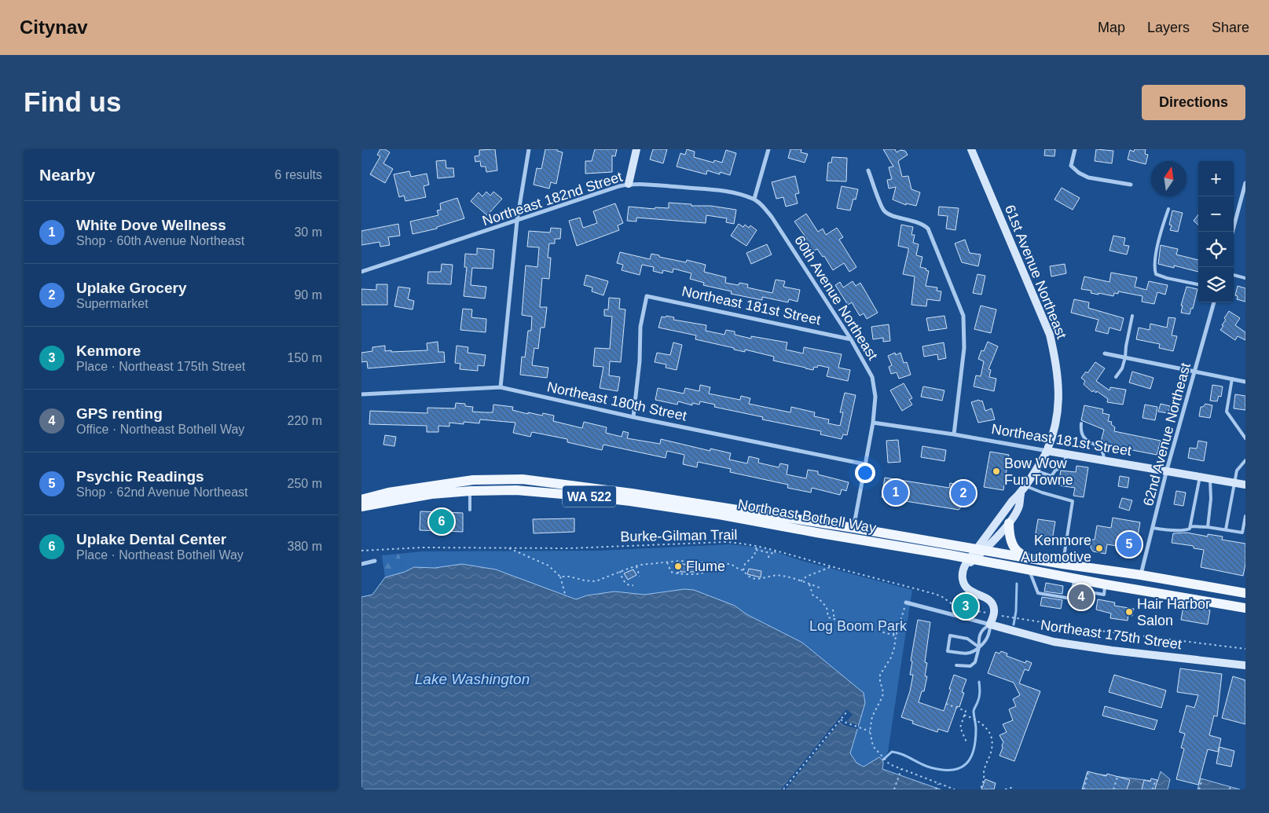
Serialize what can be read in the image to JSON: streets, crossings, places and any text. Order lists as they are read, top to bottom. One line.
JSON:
{"streets":{"main road":["61st Avenue Northeast","Northeast 181st Street","WA 522","Northeast Bothell Way","Northeast 175th Street"],"street":["Northeast 182nd Street","60th Avenue Northeast","Northeast 180th Street","62nd Avenue Northeast"],"path":["Burke-Gilman Trail"]},"crossings":[["Northeast 182nd Street","60th Avenue Northeast"],["61st Avenue Northeast","Northeast 181st Street"],["61st Avenue Northeast","Northeast Bothell Way"],["61st Avenue Northeast","Northeast 175th Street"],["60th Avenue Northeast","Northeast 181st Street"],["60th Avenue Northeast","Northeast 180th Street"],["60th Avenue Northeast","Northeast Bothell Way"],["Northeast 181st Street","Northeast 180th Street"],["Northeast 181st Street","62nd Avenue Northeast"],["62nd Avenue Northeast","Northeast Bothell Way"]],"water":["Lake Washington"],"parks":["Log Boom Park"],"places":["Bow Wow Fun Towne","Kenmore Automotive","Flume","Hair Harbor Salon"],"north":"top","page":{"header":"Citynav","nav":["Map","Layers","Share"],"buttons":"Directions","title":"Find us","heading":["Nearby","6 results"],"map_buttons":["+","−"],"list":[{"mark":"1","name":"White Dove Wellness","note":"Shop · 60th Avenue Northeast","value":"30 m"},{"mark":"2","name":"Uplake Grocery","note":"Supermarket","value":"90 m"},{"mark":"3","name":"Kenmore","note":"Place · Northeast 175th Street","value":"150 m"},{"mark":"4","name":"GPS renting","note":"Office · Northeast Bothell Way","value":"220 m"},{"mark":"5","name":"Psychic Readings","note":"Shop · 62nd Avenue Northeast","value":"250 m"},{"mark":"6","name":"Uplake Dental Center","note":"Place · Northeast Bothell Way","value":"380 m"}],"pins":["1","2","6","5","4","3"]}}
